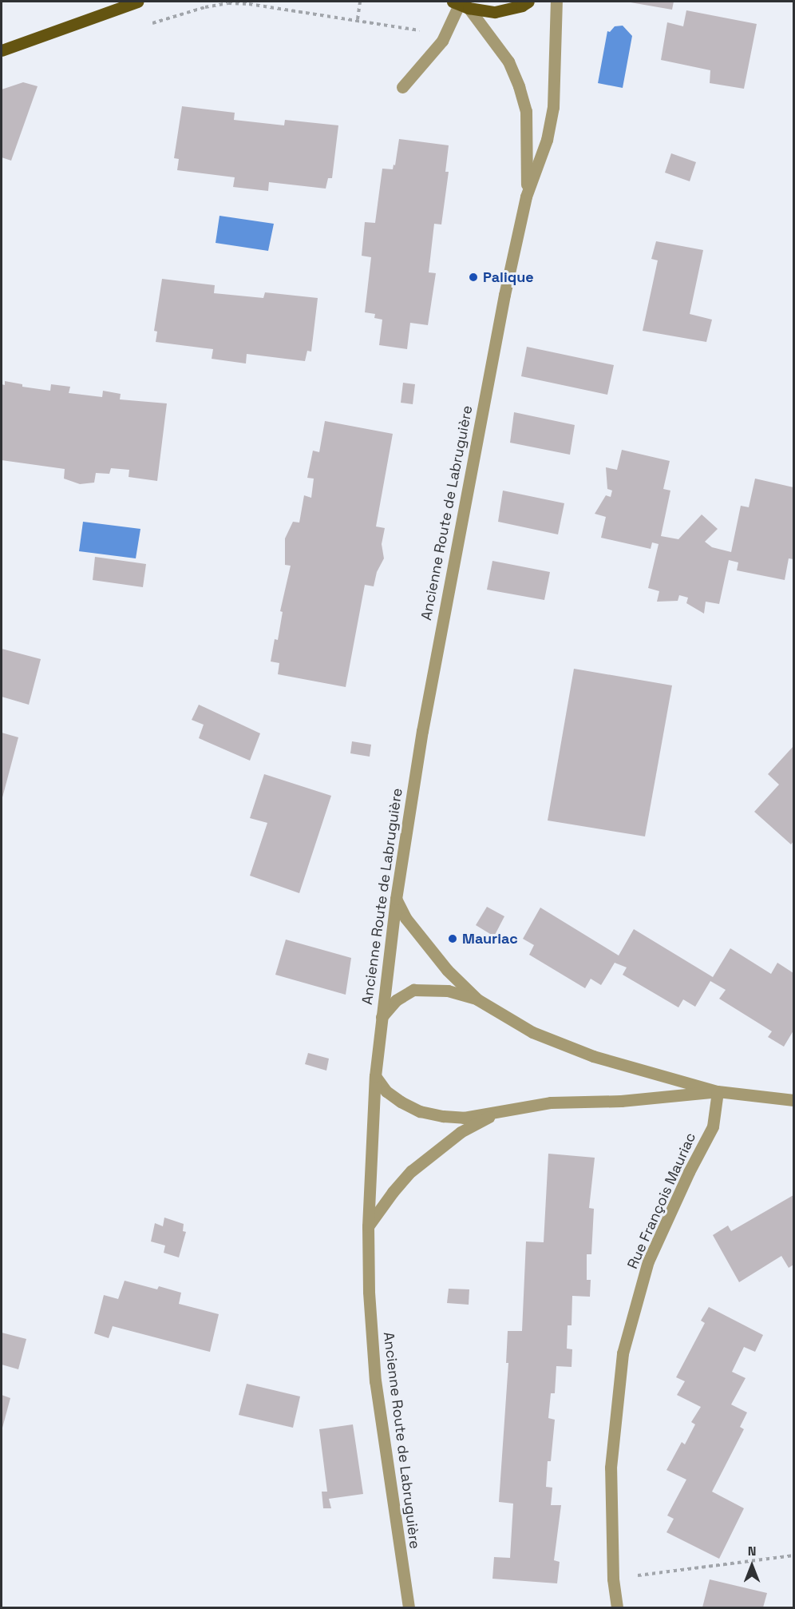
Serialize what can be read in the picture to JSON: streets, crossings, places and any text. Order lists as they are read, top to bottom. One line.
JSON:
{"streets":{"street":["Ancienne Route de Labruguière","Rue François Mauriac"]},"places":["Palique","Mauriac"],"north":"top"}
